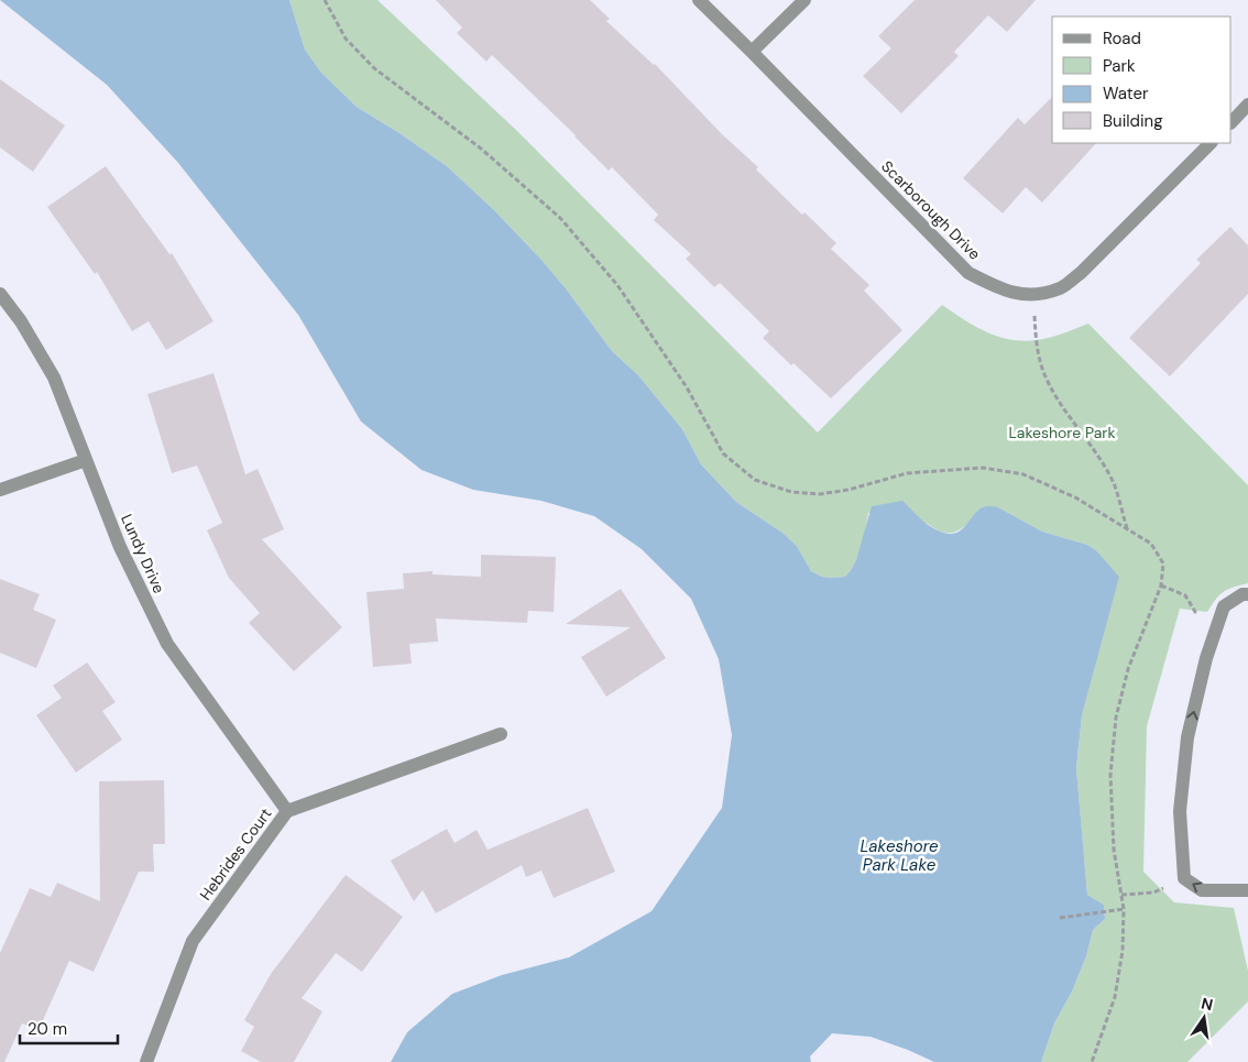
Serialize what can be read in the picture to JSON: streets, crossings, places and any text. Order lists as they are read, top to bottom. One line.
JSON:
{"streets":{"street":["Scarborough Drive","Lundy Drive","Hebrides Court"]},"crossings":[["Lundy Drive","Hebrides Court"]],"water":["Lakeshore Park Lake"],"parks":["Lakeshore Park"],"legend":["Road","Park","Water","Building"],"scale_bar":"20 m","north":"top"}
